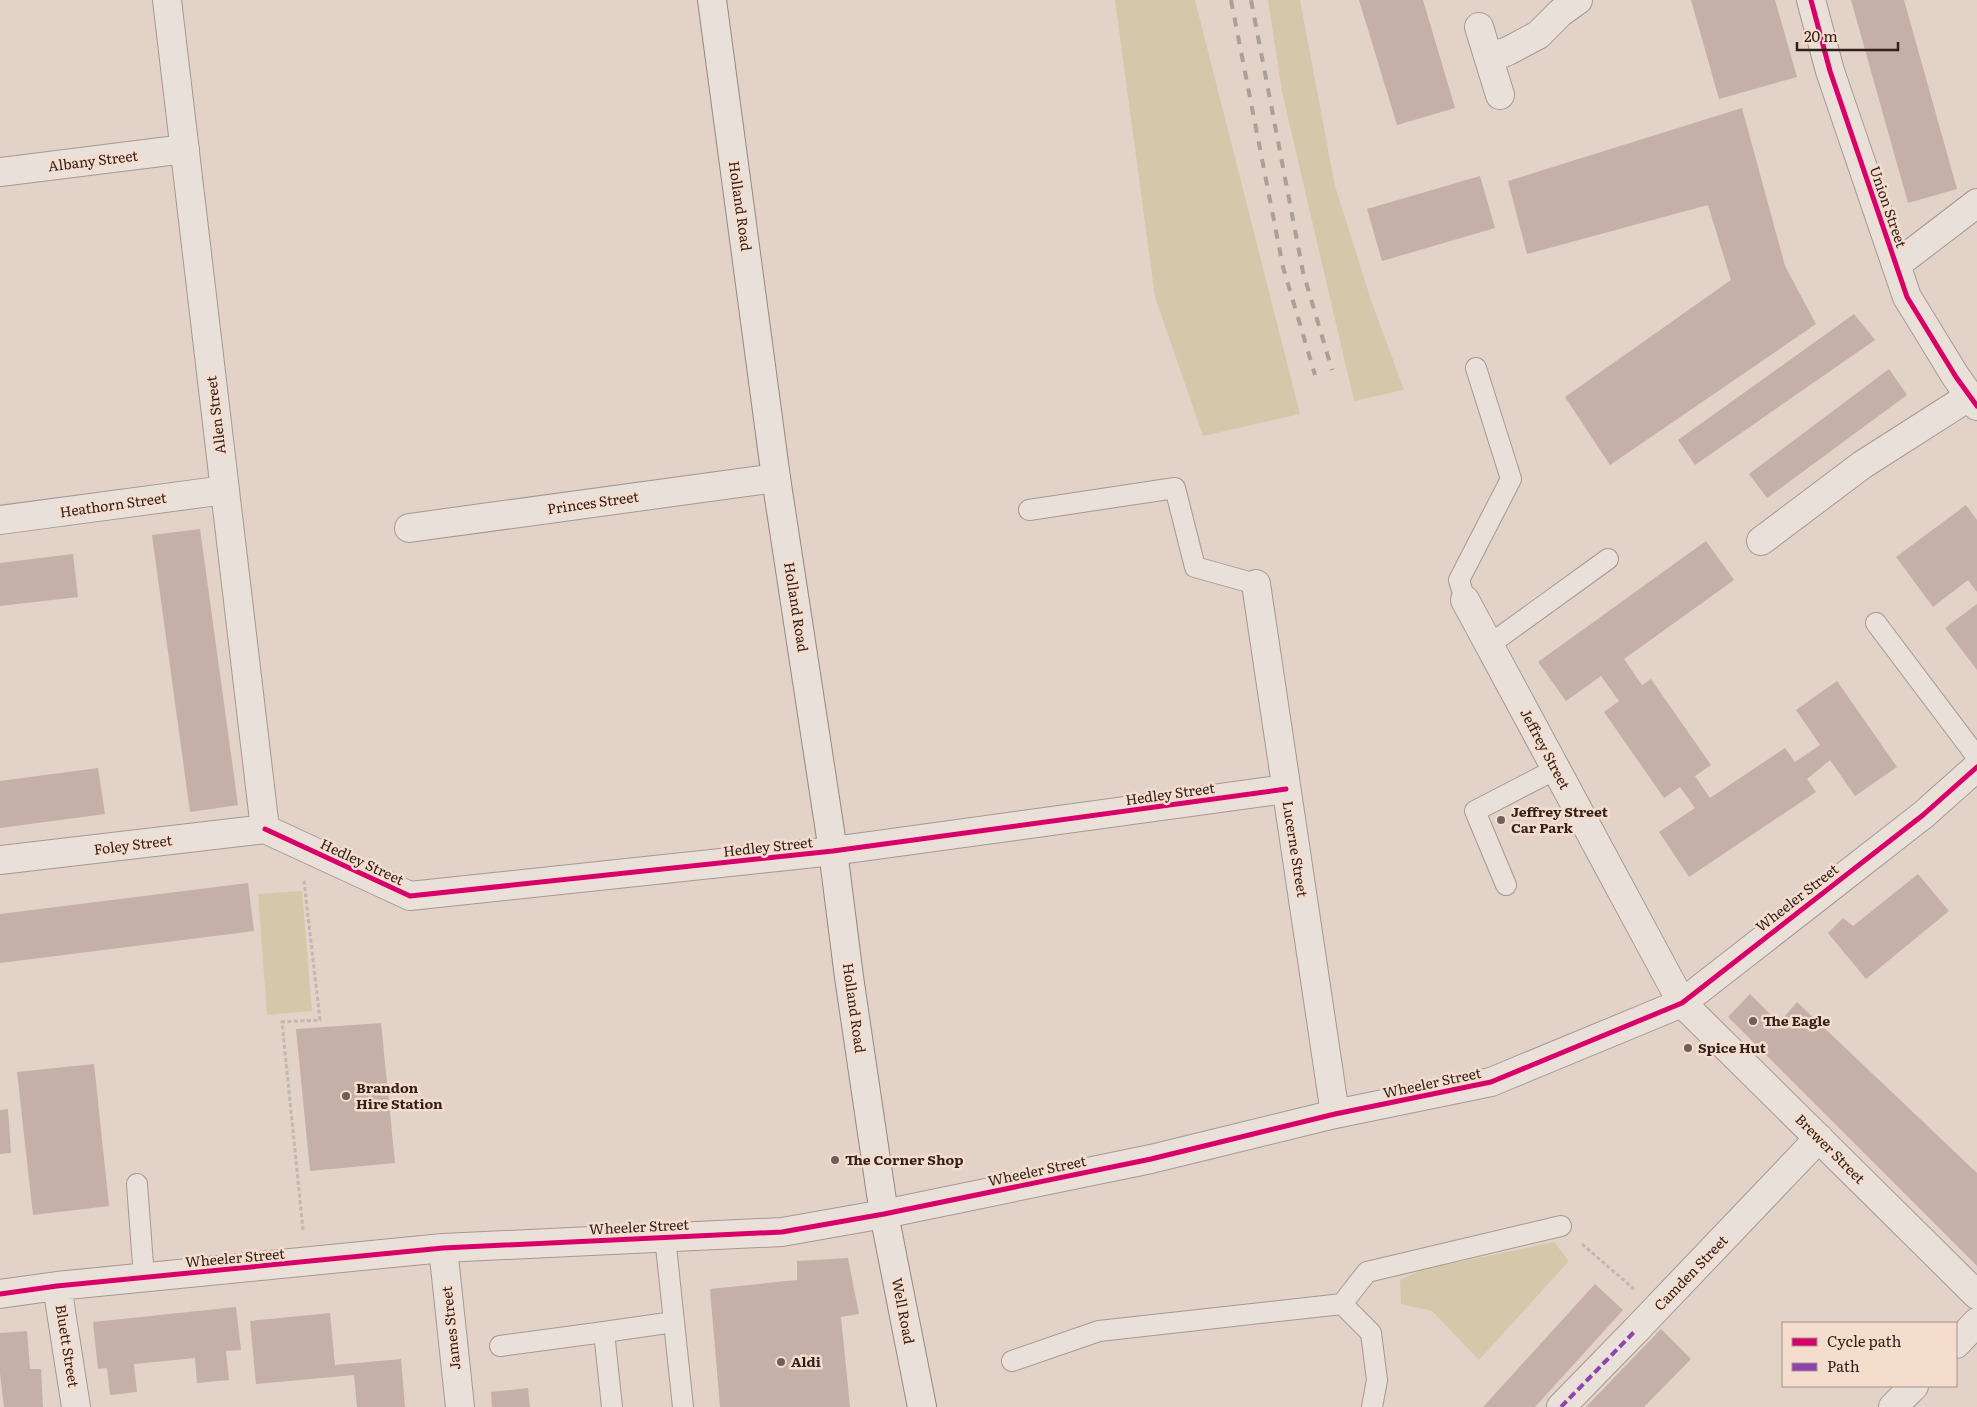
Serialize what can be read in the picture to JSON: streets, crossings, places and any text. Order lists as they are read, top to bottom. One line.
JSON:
{"streets":{"street":["Albany Street","Holland Road","Union Street","Allen Street","Princes Street","Heathorn Street","Jeffrey Street","Hedley Street","Foley Street","Lucerne Street","Wheeler Street","Brewer Street","Camden Street","Well Road","James Street","Bluett Street"]},"crossings":[["Albany Street","Allen Street"],["Holland Road","Princes Street"],["Holland Road","Hedley Street"],["Holland Road","Wheeler Street"],["Holland Road","Well Road"],["Allen Street","Heathorn Street"],["Allen Street","Hedley Street"],["Allen Street","Foley Street"],["Jeffrey Street","Wheeler Street"],["Jeffrey Street","Brewer Street"],["Hedley Street","Foley Street"],["Hedley Street","Lucerne Street"],["Lucerne Street","Wheeler Street"],["Wheeler Street","Brewer Street"],["Wheeler Street","Well Road"],["Wheeler Street","James Street"],["Wheeler Street","Bluett Street"],["Brewer Street","Camden Street"]],"places":["Jeffrey Street Car Park","The Eagle","Spice Hut","Brandon Hire Station","The Corner Shop","Aldi"],"legend":["Cycle path","Path"],"scale_bar":"20 m"}
